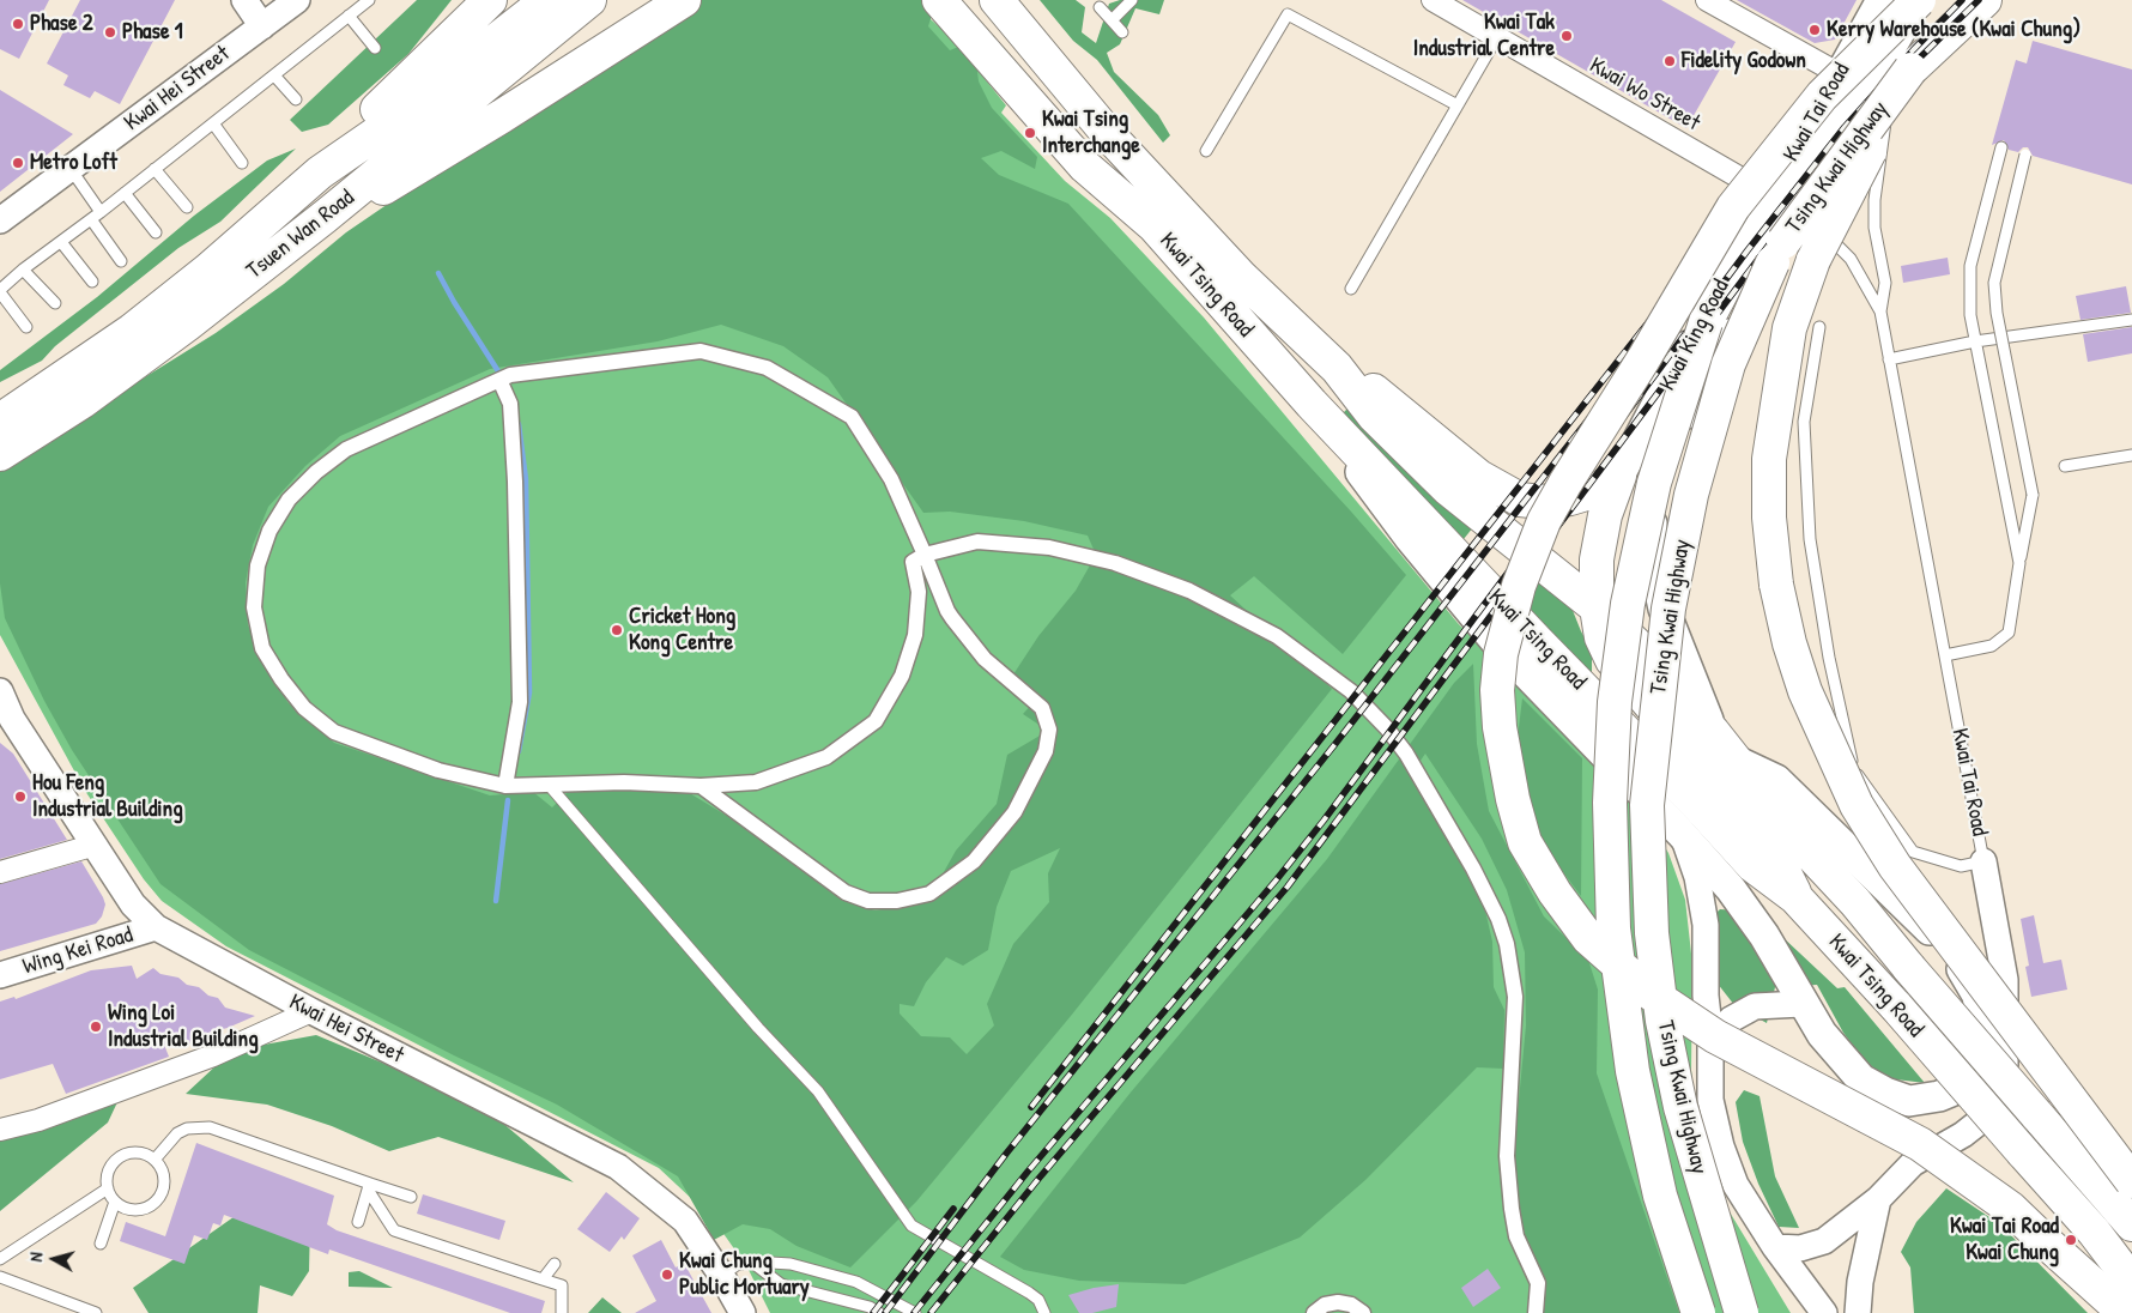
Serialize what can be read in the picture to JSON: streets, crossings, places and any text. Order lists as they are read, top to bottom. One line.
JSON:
{"streets":{"main road":["Kwai Tai Road","Tsing Kwai Highway","Tsuen Wan Road","Kwai Tsing Road","Kwai King Road"],"street":["Kwai Hei Street","Kwai Wo Street","Wing Kei Road"]},"crossings":[["Kwai Hei Street","Wing Kei Road"],["Kwai Wo Street","Kwai Tai Road"],["Kwai Wo Street","Kwai King Road"],["Kwai Tai Road","Tsing Kwai Highway"],["Kwai Tai Road","Kwai King Road"],["Kwai Tsing Road","Kwai King Road"]],"places":["Phase 2","Kerry Warehouse (Kwai Chung)","Phase 1","Kwai Tak Industrial Centre","Fidelity Godown","Kwai Tsing Interchange","Metro Loft","Cricket Hong Kong Centre","Hou Feng Industrial Building","Wing Loi Industrial Building","Kwai Tai Road Kwai Chung","Kwai Chung Public Mortuary"],"north":"left"}
